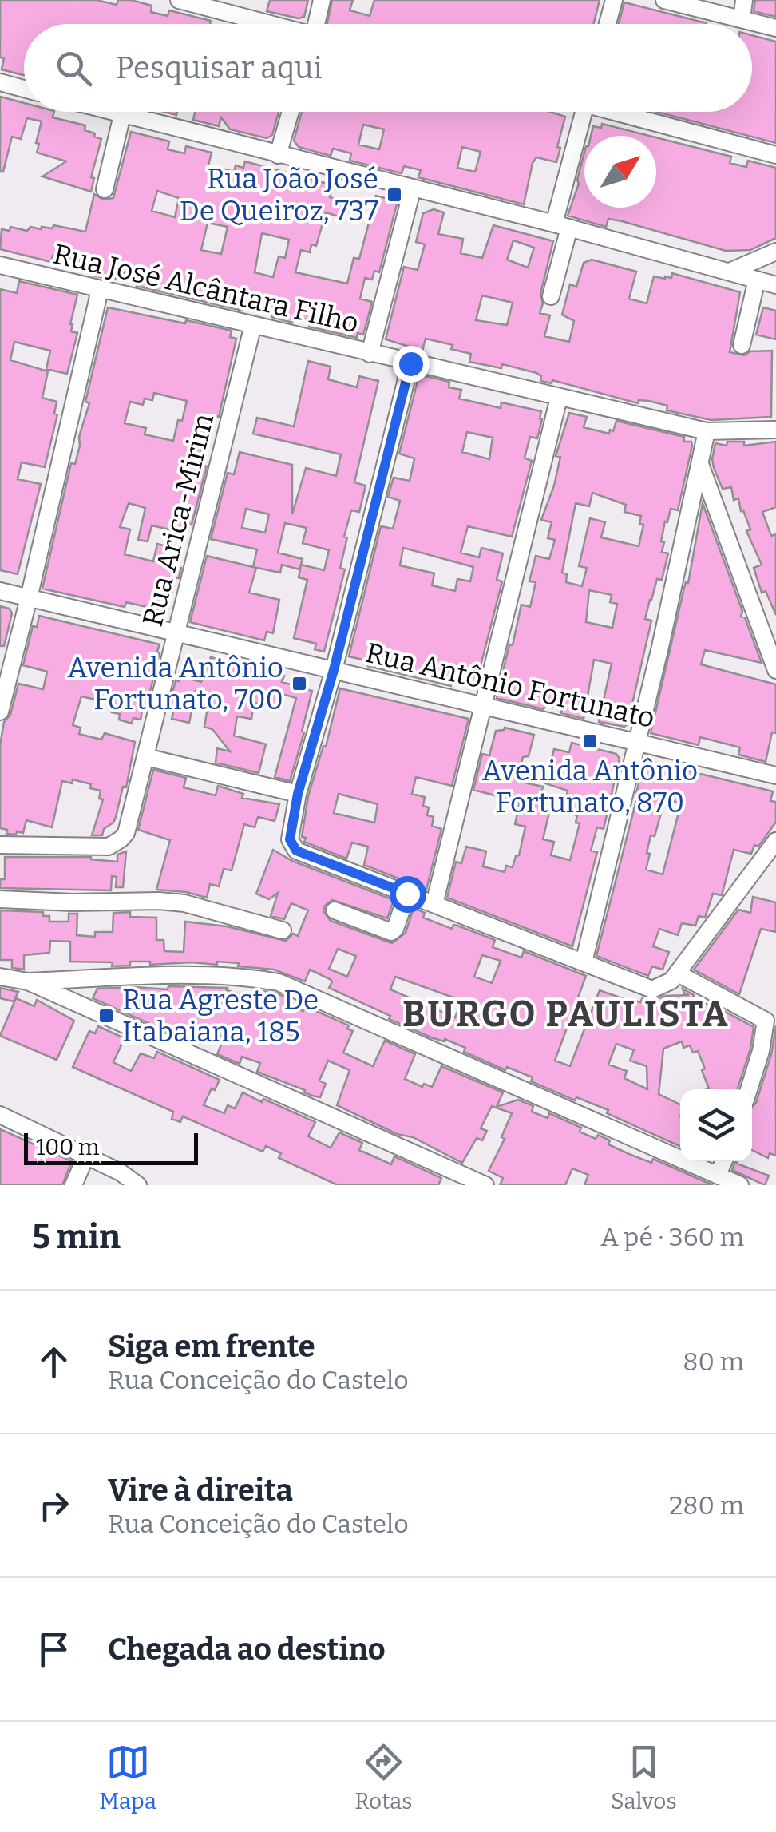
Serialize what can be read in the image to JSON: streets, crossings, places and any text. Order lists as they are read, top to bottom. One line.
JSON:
{"streets":{"street":["Rua José Alcântara Filho","Rua Arica-Mirim","Rua Antônio Fortunato"]},"crossings":[["Rua José Alcântara Filho","Rua Arica-Mirim"],["Rua Arica-Mirim","Rua Antônio Fortunato"]],"districts":["BURGO PAULISTA"],"places":{"transit":["Rua João José De Queiroz, 737","Avenida Antônio Fortunato, 700","Avenida Antônio Fortunato, 870","Rua Agreste De Itabaiana, 185"]},"scale_bar":"100 m","north":"top right","page":{"search":"Pesquisar aqui","scale":"100 m","heading":["5 min","A pé · 360 m"],"list":[["Siga em frente","Rua Conceição do Castelo","80 m"],["Vire à direita","Rua Conceição do Castelo","280 m"],"Chegada ao destino"],"nav":["Mapa","Rotas","Salvos"]}}
